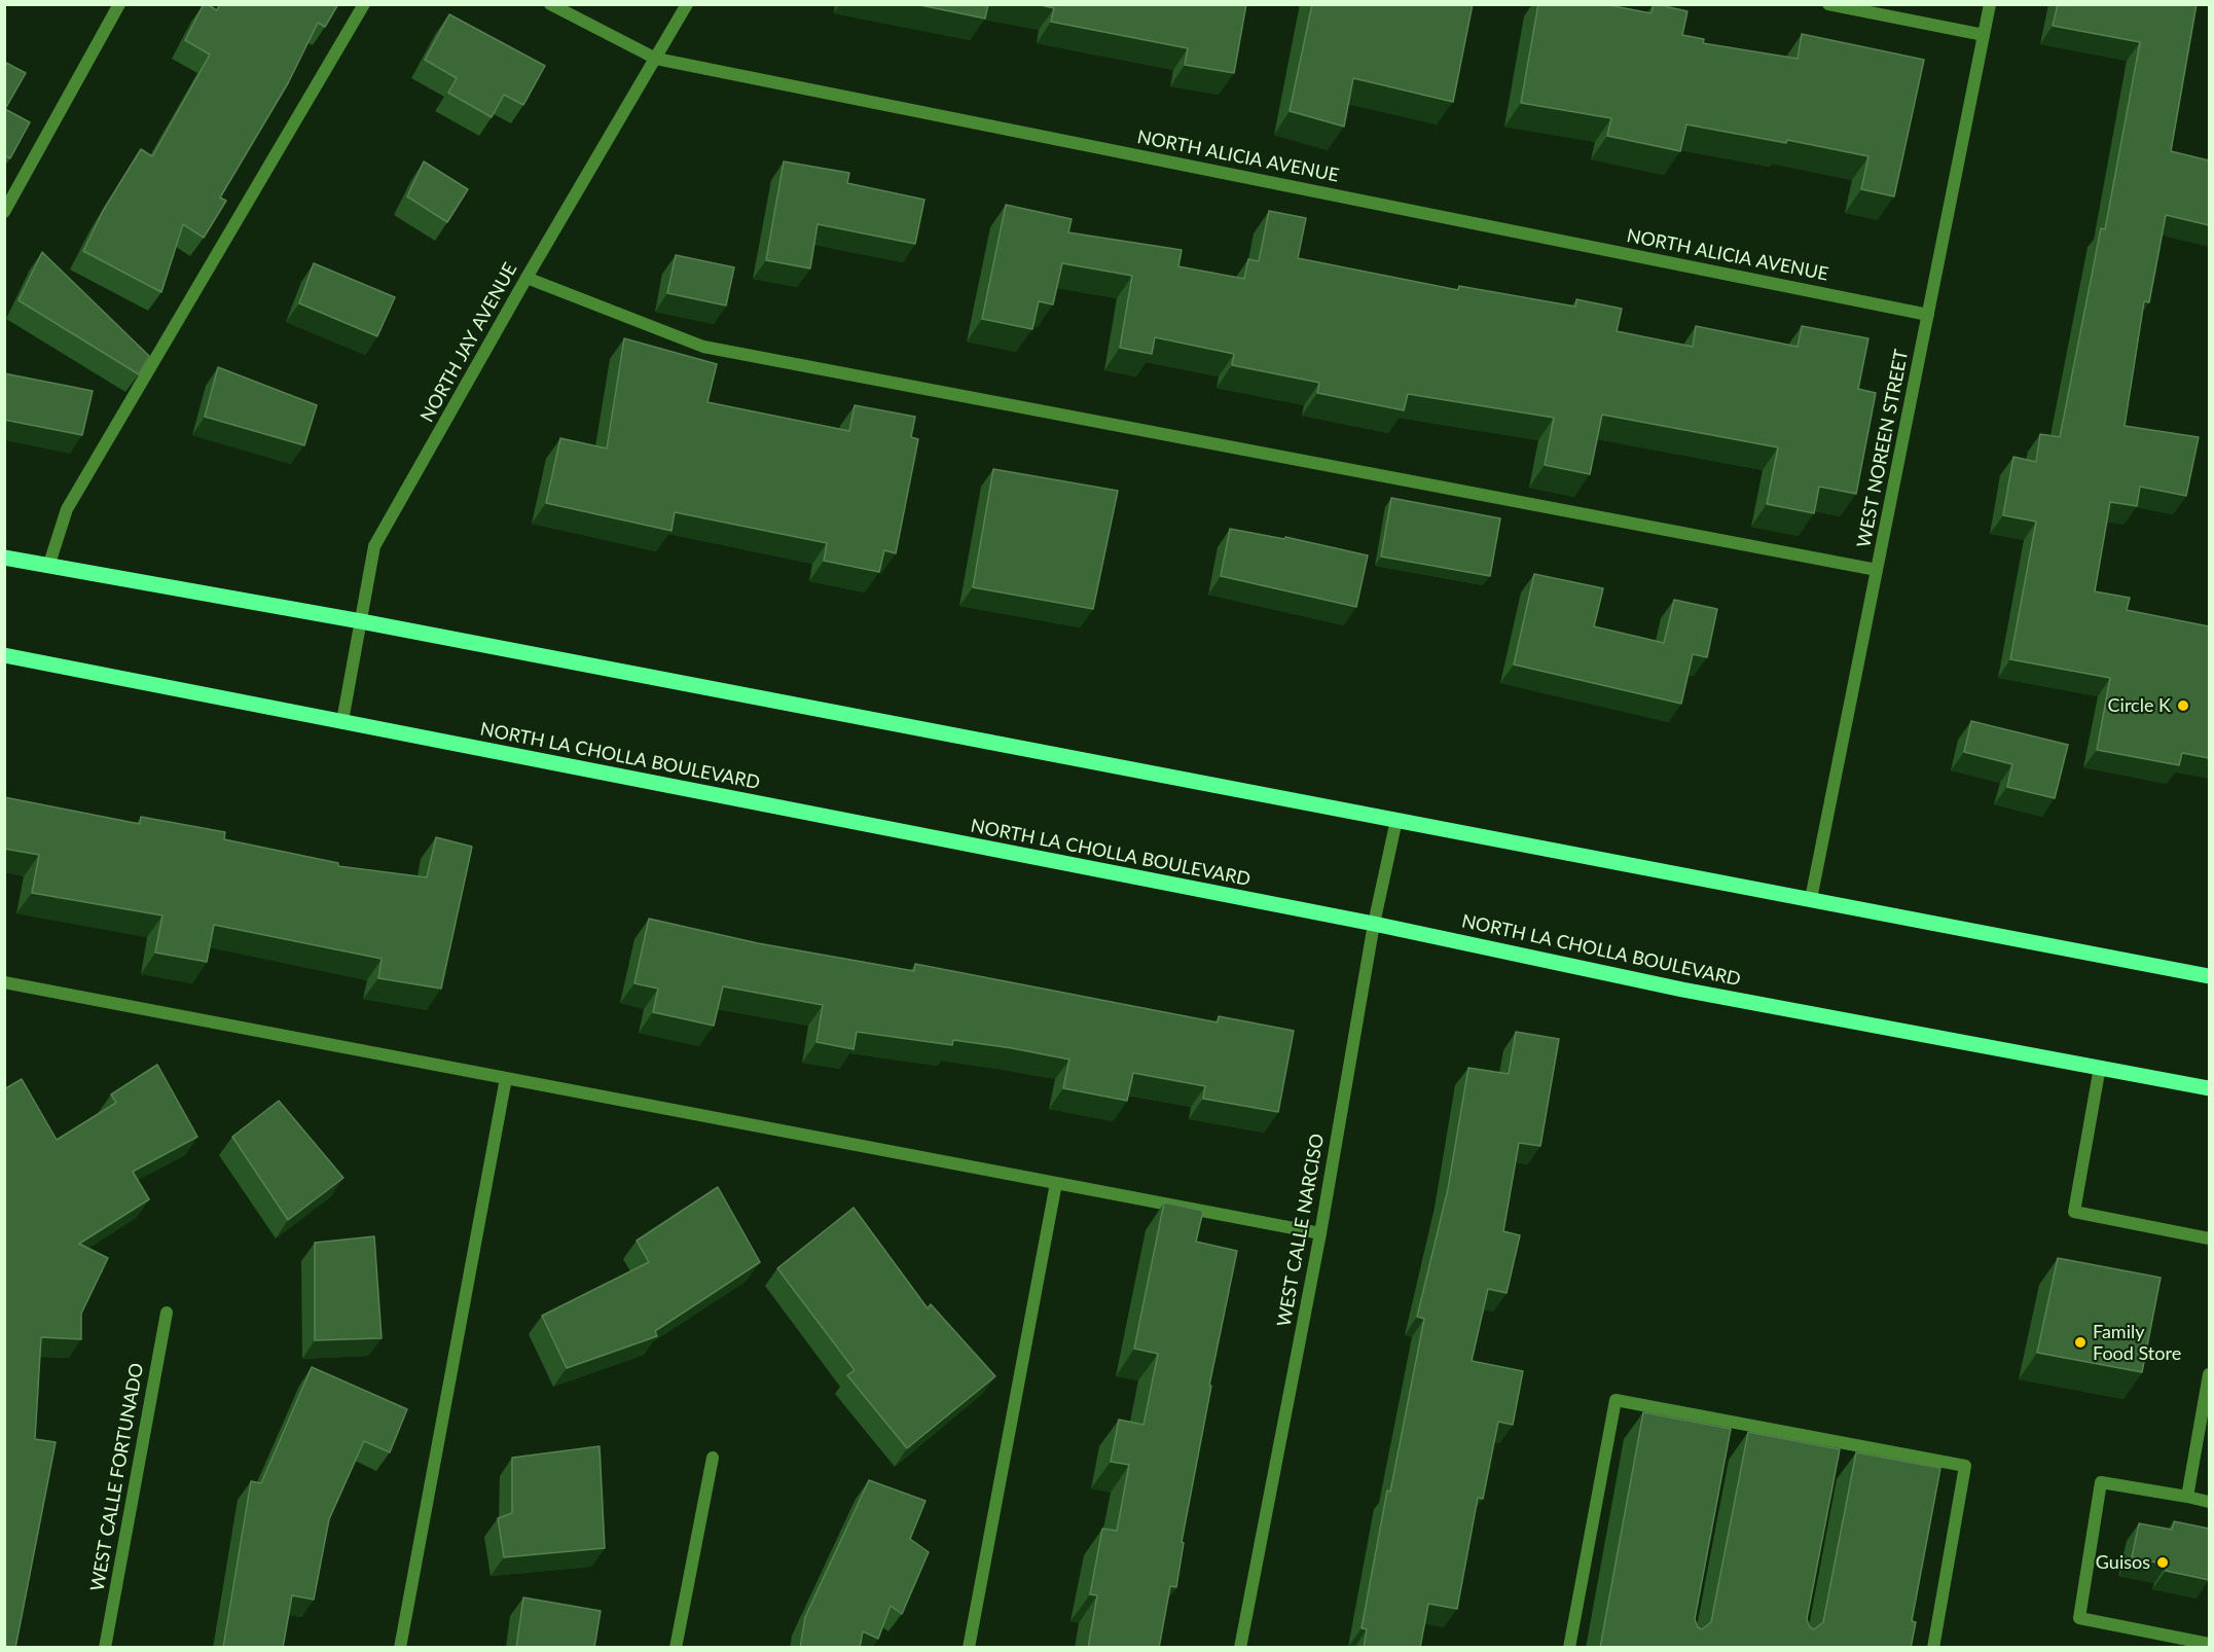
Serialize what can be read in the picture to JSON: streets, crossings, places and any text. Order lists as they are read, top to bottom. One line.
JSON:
{"streets":{"main road":["NORTH LA CHOLLA BOULEVARD"],"street":["NORTH ALICIA AVENUE","NORTH JAY AVENUE","WEST NOREEN STREET","WEST CALLE NARCISO","WEST CALLE FORTUNADO"]},"crossings":[["NORTH ALICIA AVENUE","NORTH JAY AVENUE"],["NORTH ALICIA AVENUE","WEST NOREEN STREET"],["NORTH JAY AVENUE","NORTH LA CHOLLA BOULEVARD"],["NORTH LA CHOLLA BOULEVARD","WEST CALLE NARCISO"]],"places":["Circle K","Family Food Store","Guisos"]}
